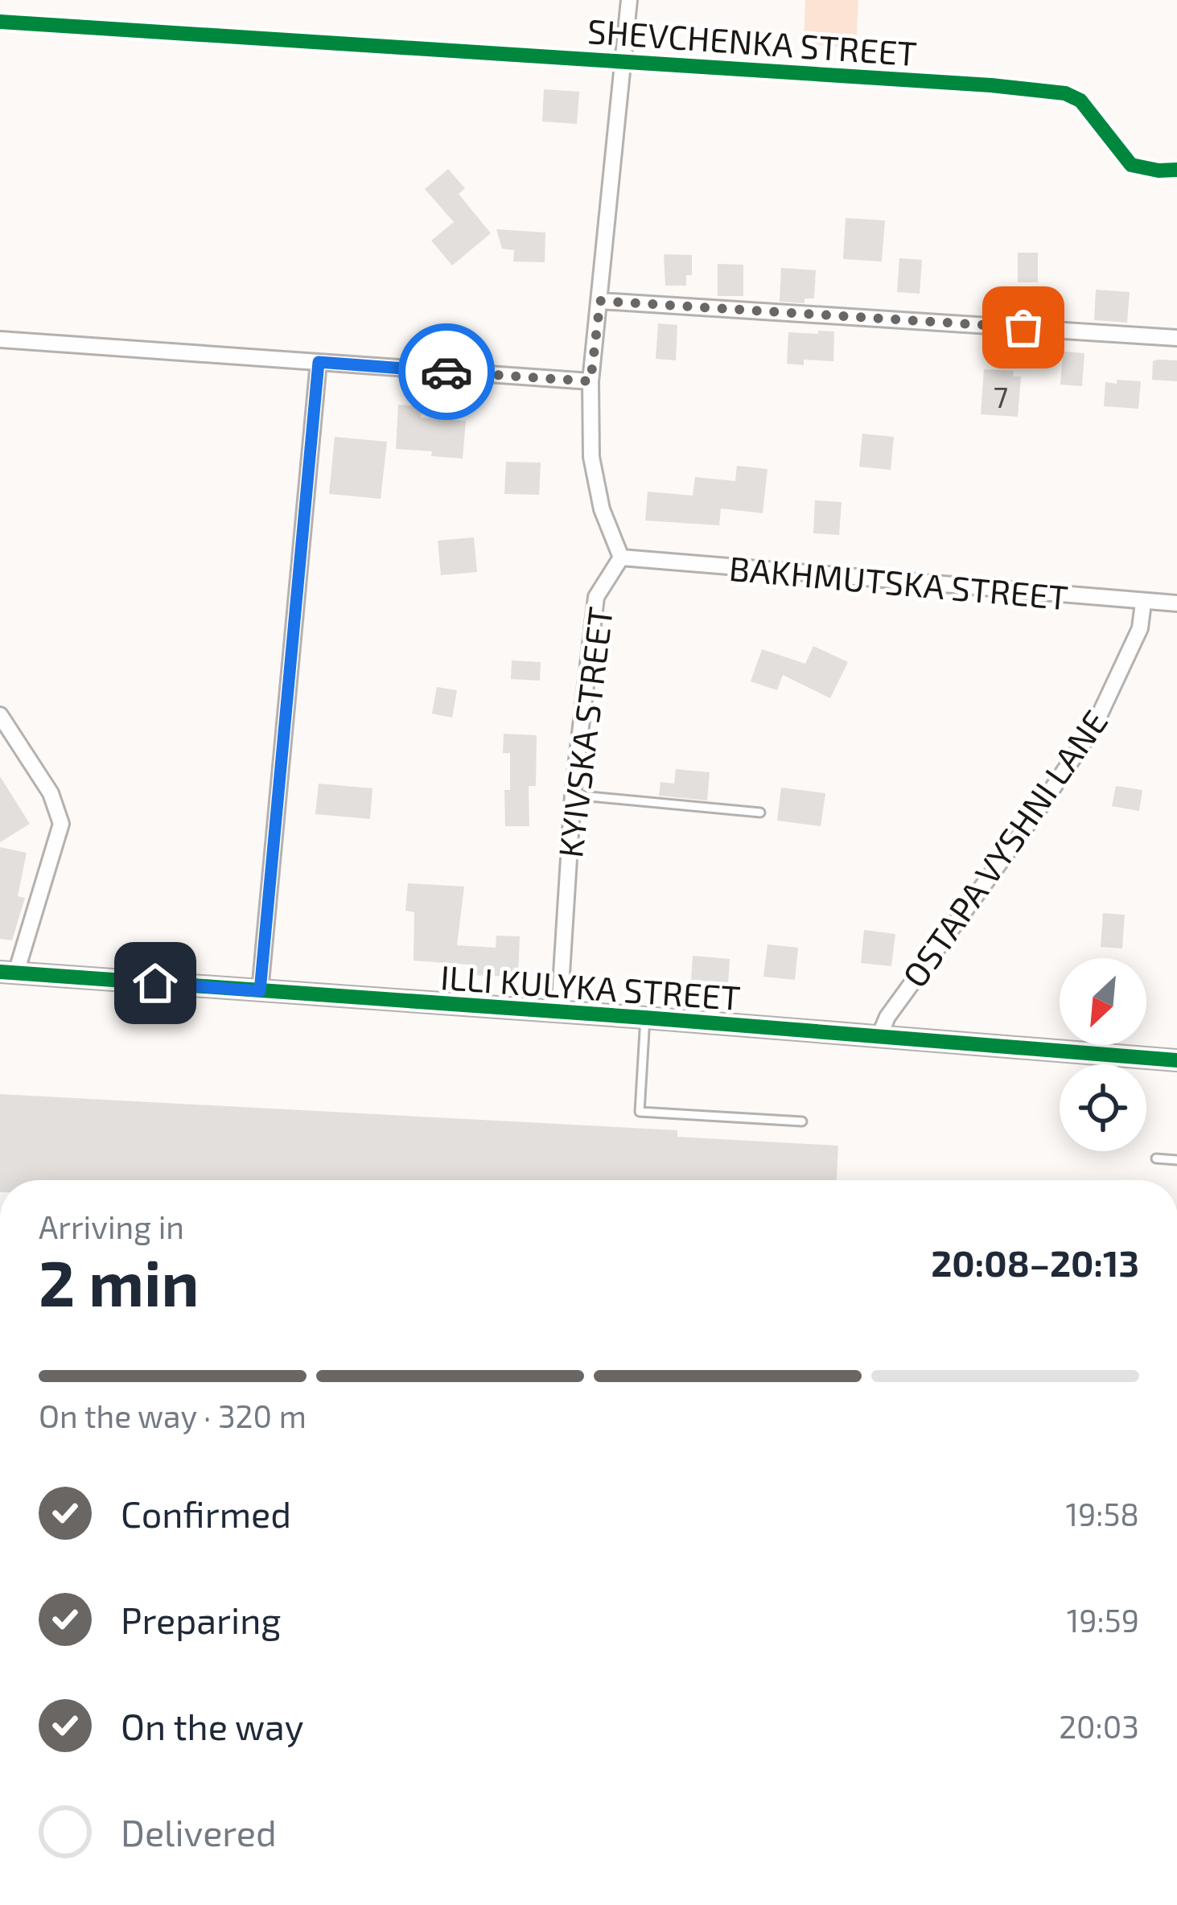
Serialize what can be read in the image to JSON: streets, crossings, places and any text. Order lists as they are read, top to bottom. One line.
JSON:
{"streets":{"street":["SHEVCHENKA STREET","BAKHMUTSKA STREET","KYIVSKA STREET","OSTAPA VYSHNI LANE","ILLI KULYKA STREET"]},"crossings":[["BAKHMUTSKA STREET","KYIVSKA STREET"],["BAKHMUTSKA STREET","OSTAPA VYSHNI LANE"],["KYIVSKA STREET","ILLI KULYKA STREET"],["OSTAPA VYSHNI LANE","ILLI KULYKA STREET"]],"house_numbers":["7"],"north":"bottom left","page":{"heading":["2 min","Arriving in","20:08–20:13"],"bar":"On the way · 320 m","list":[["Confirmed","19:58"],["Preparing","19:59"],["On the way","20:03"],"Delivered"]}}
